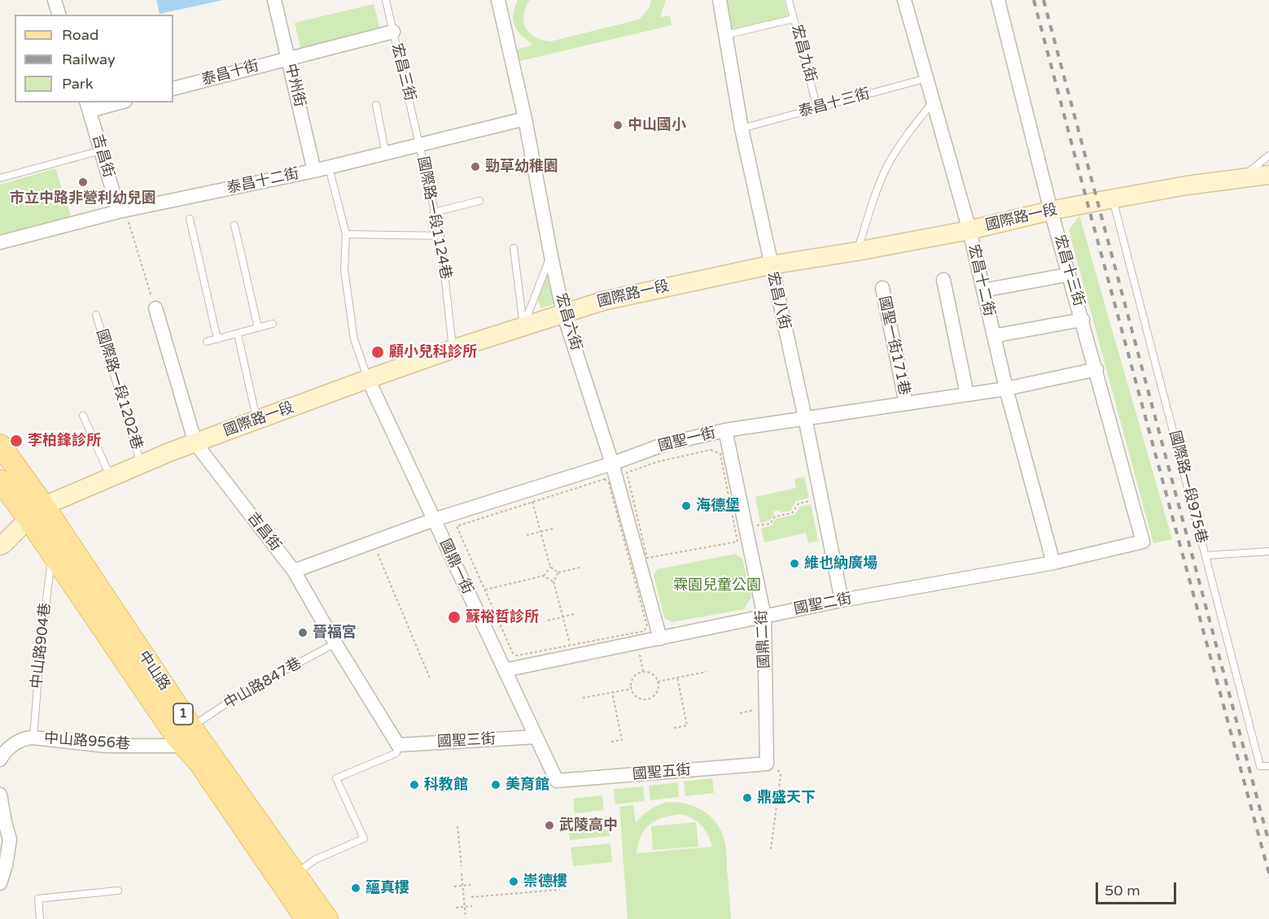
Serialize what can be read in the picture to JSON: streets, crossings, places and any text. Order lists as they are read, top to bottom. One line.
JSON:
{"streets":{"main road":["中山路","1"],"street":["泰昌十街","中州街","吉昌街","泰昌十二街","國際路一段","宏昌十三街","宏昌十二街","宏昌八街","宏昌六街","國聖一街171巷","國聖一街","國鼎一街","國聖二街","國鼎二街","國聖三街","中山路956巷","國聖五街"],"lane":["宏昌九街","宏昌三街","泰昌十三街","國際路一段1124巷","國際路一段1202巷","國際路一段975巷","中山路904巷","中山路847巷"]},"crossings":[["宏昌九街","泰昌十三街"],["宏昌三街","泰昌十街"],["宏昌三街","泰昌十二街"],["宏昌三街","國際路一段1124巷"],["泰昌十街","中州街"],["中州街","泰昌十二街"],["泰昌十三街","宏昌十二街"],["泰昌十三街","宏昌八街"],["吉昌街","泰昌十二街"],["吉昌街","國際路一段"],["吉昌街","國聖一街"],["吉昌街","中山路847巷"],["吉昌街","國聖三街"],["泰昌十二街","國際路一段1124巷"],["泰昌十二街","宏昌六街"],["國際路一段1124巷","國際路一段"],["國際路一段","宏昌十三街"],["國際路一段","宏昌十二街"],["國際路一段","宏昌八街"],["國際路一段","宏昌六街"],["國際路一段","國際路一段1202巷"],["國際路一段","國際路一段975巷"],["國際路一段","國鼎一街"],["國際路一段","中山路"],["宏昌十三街","國聖一街"],["宏昌十三街","國聖二街"],["宏昌十二街","國聖一街"],["宏昌十二街","國聖二街"],["宏昌八街","國聖一街"],["宏昌八街","國聖二街"],["宏昌六街","國聖一街"],["宏昌六街","國聖二街"],["國聖一街171巷","國聖一街"],["國聖一街","國鼎一街"],["國聖一街","國鼎二街"],["國鼎一街","國聖二街"],["國鼎一街","國聖三街"],["國鼎一街","國聖五街"],["國聖二街","國鼎二街"],["國鼎二街","國聖五街"],["中山路904巷","中山路"],["中山路904巷","中山路956巷"],["中山路","中山路847巷"],["中山路","中山路956巷"]],"parks":["霖園兒童公園"],"places":["中山國小","勁草幼稚園","市立中路非營利幼兒園","顧小兒科診所","李柏鋒診所","海德堡","維也納廣場","蘇裕哲診所","晉福宮","科教館","美育館","鼎盛天下","武陵高中","崇德樓","蘊真樓"],"legend":["Road","Railway","Park"],"scale_bar":"50 m"}
